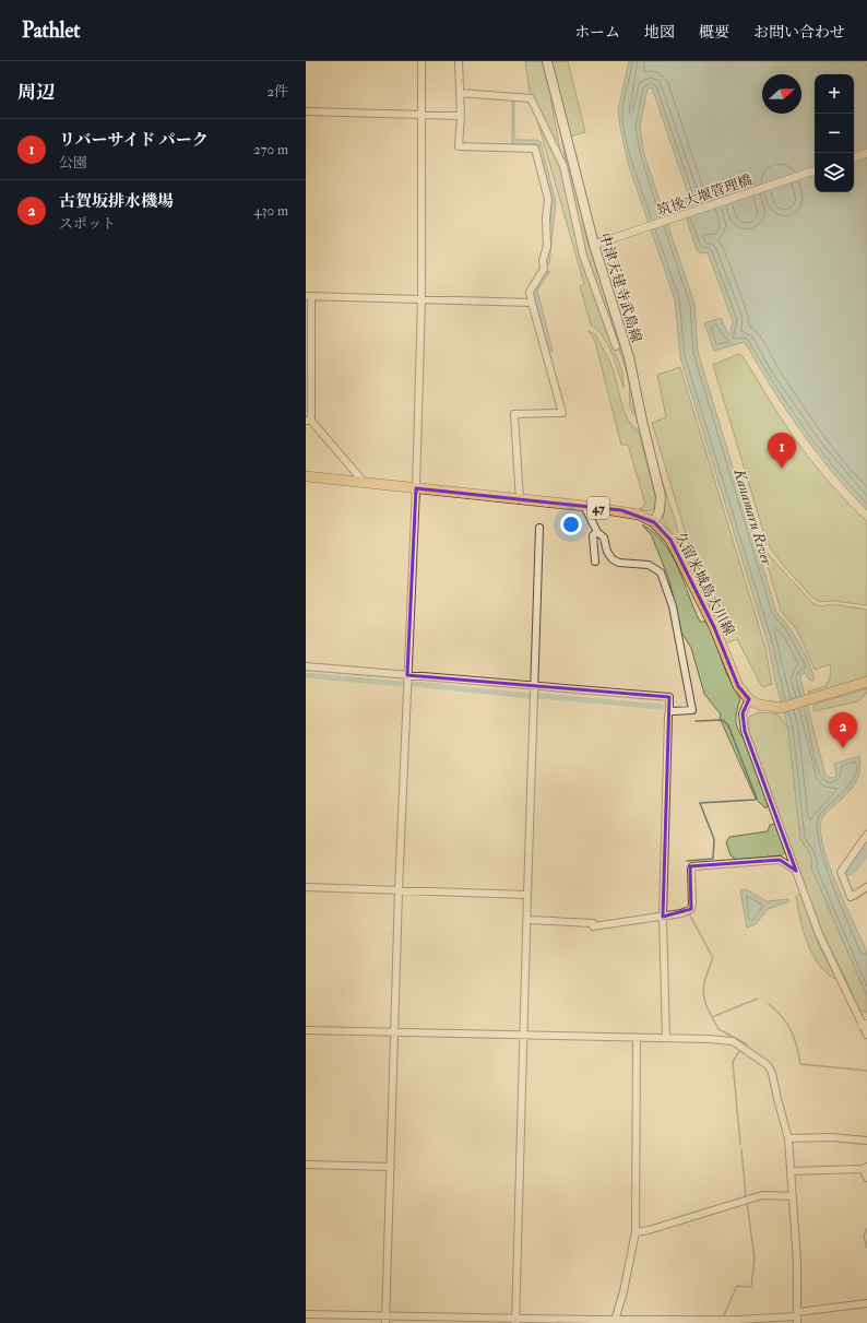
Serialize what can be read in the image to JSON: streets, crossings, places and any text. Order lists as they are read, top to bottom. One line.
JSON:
{"streets":{"main road":["中津天建寺武島線","47","久留米城島大川線"],"street":["筑後大堰管理橋"]},"crossings":[["筑後大堰管理橋","中津天建寺武島線"],["中津天建寺武島線","久留米城島大川線"]],"water":["Kanamaru River"],"north":"right","page":{"header":"Pathlet","nav":["ホーム","地図","概要","お問い合わせ"],"heading":["周辺","2件"],"map_buttons":["+","−"],"list":[{"mark":"1","name":"リバーサイド パーク","note":"公園","value":"270 m"},{"mark":"2","name":"古賀坂排水機場","note":"スポット","value":"430 m"}],"pins":["1","2"]}}
